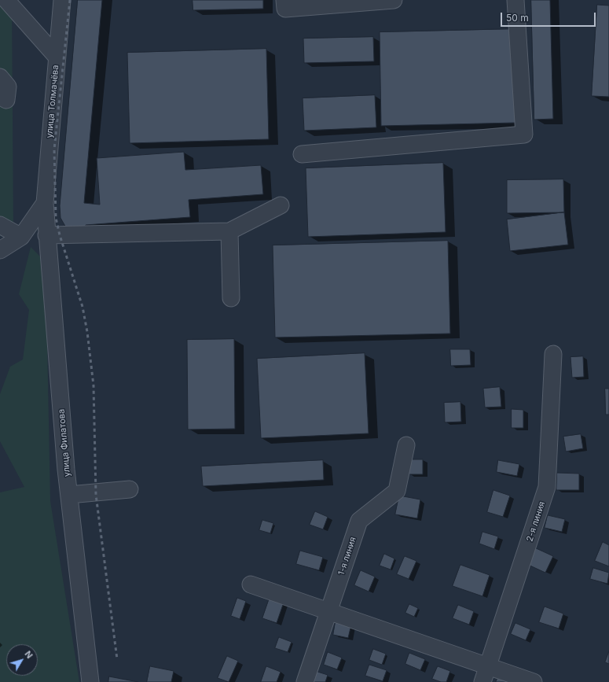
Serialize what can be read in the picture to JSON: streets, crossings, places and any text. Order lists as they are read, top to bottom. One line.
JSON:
{"streets":{"street":["улица Толмачёва","улица Филатова","2-я линия","1-я линия"]},"crossings":[["улица Толмачёва","улица Филатова"]],"scale_bar":"50 m","north":"top right"}
